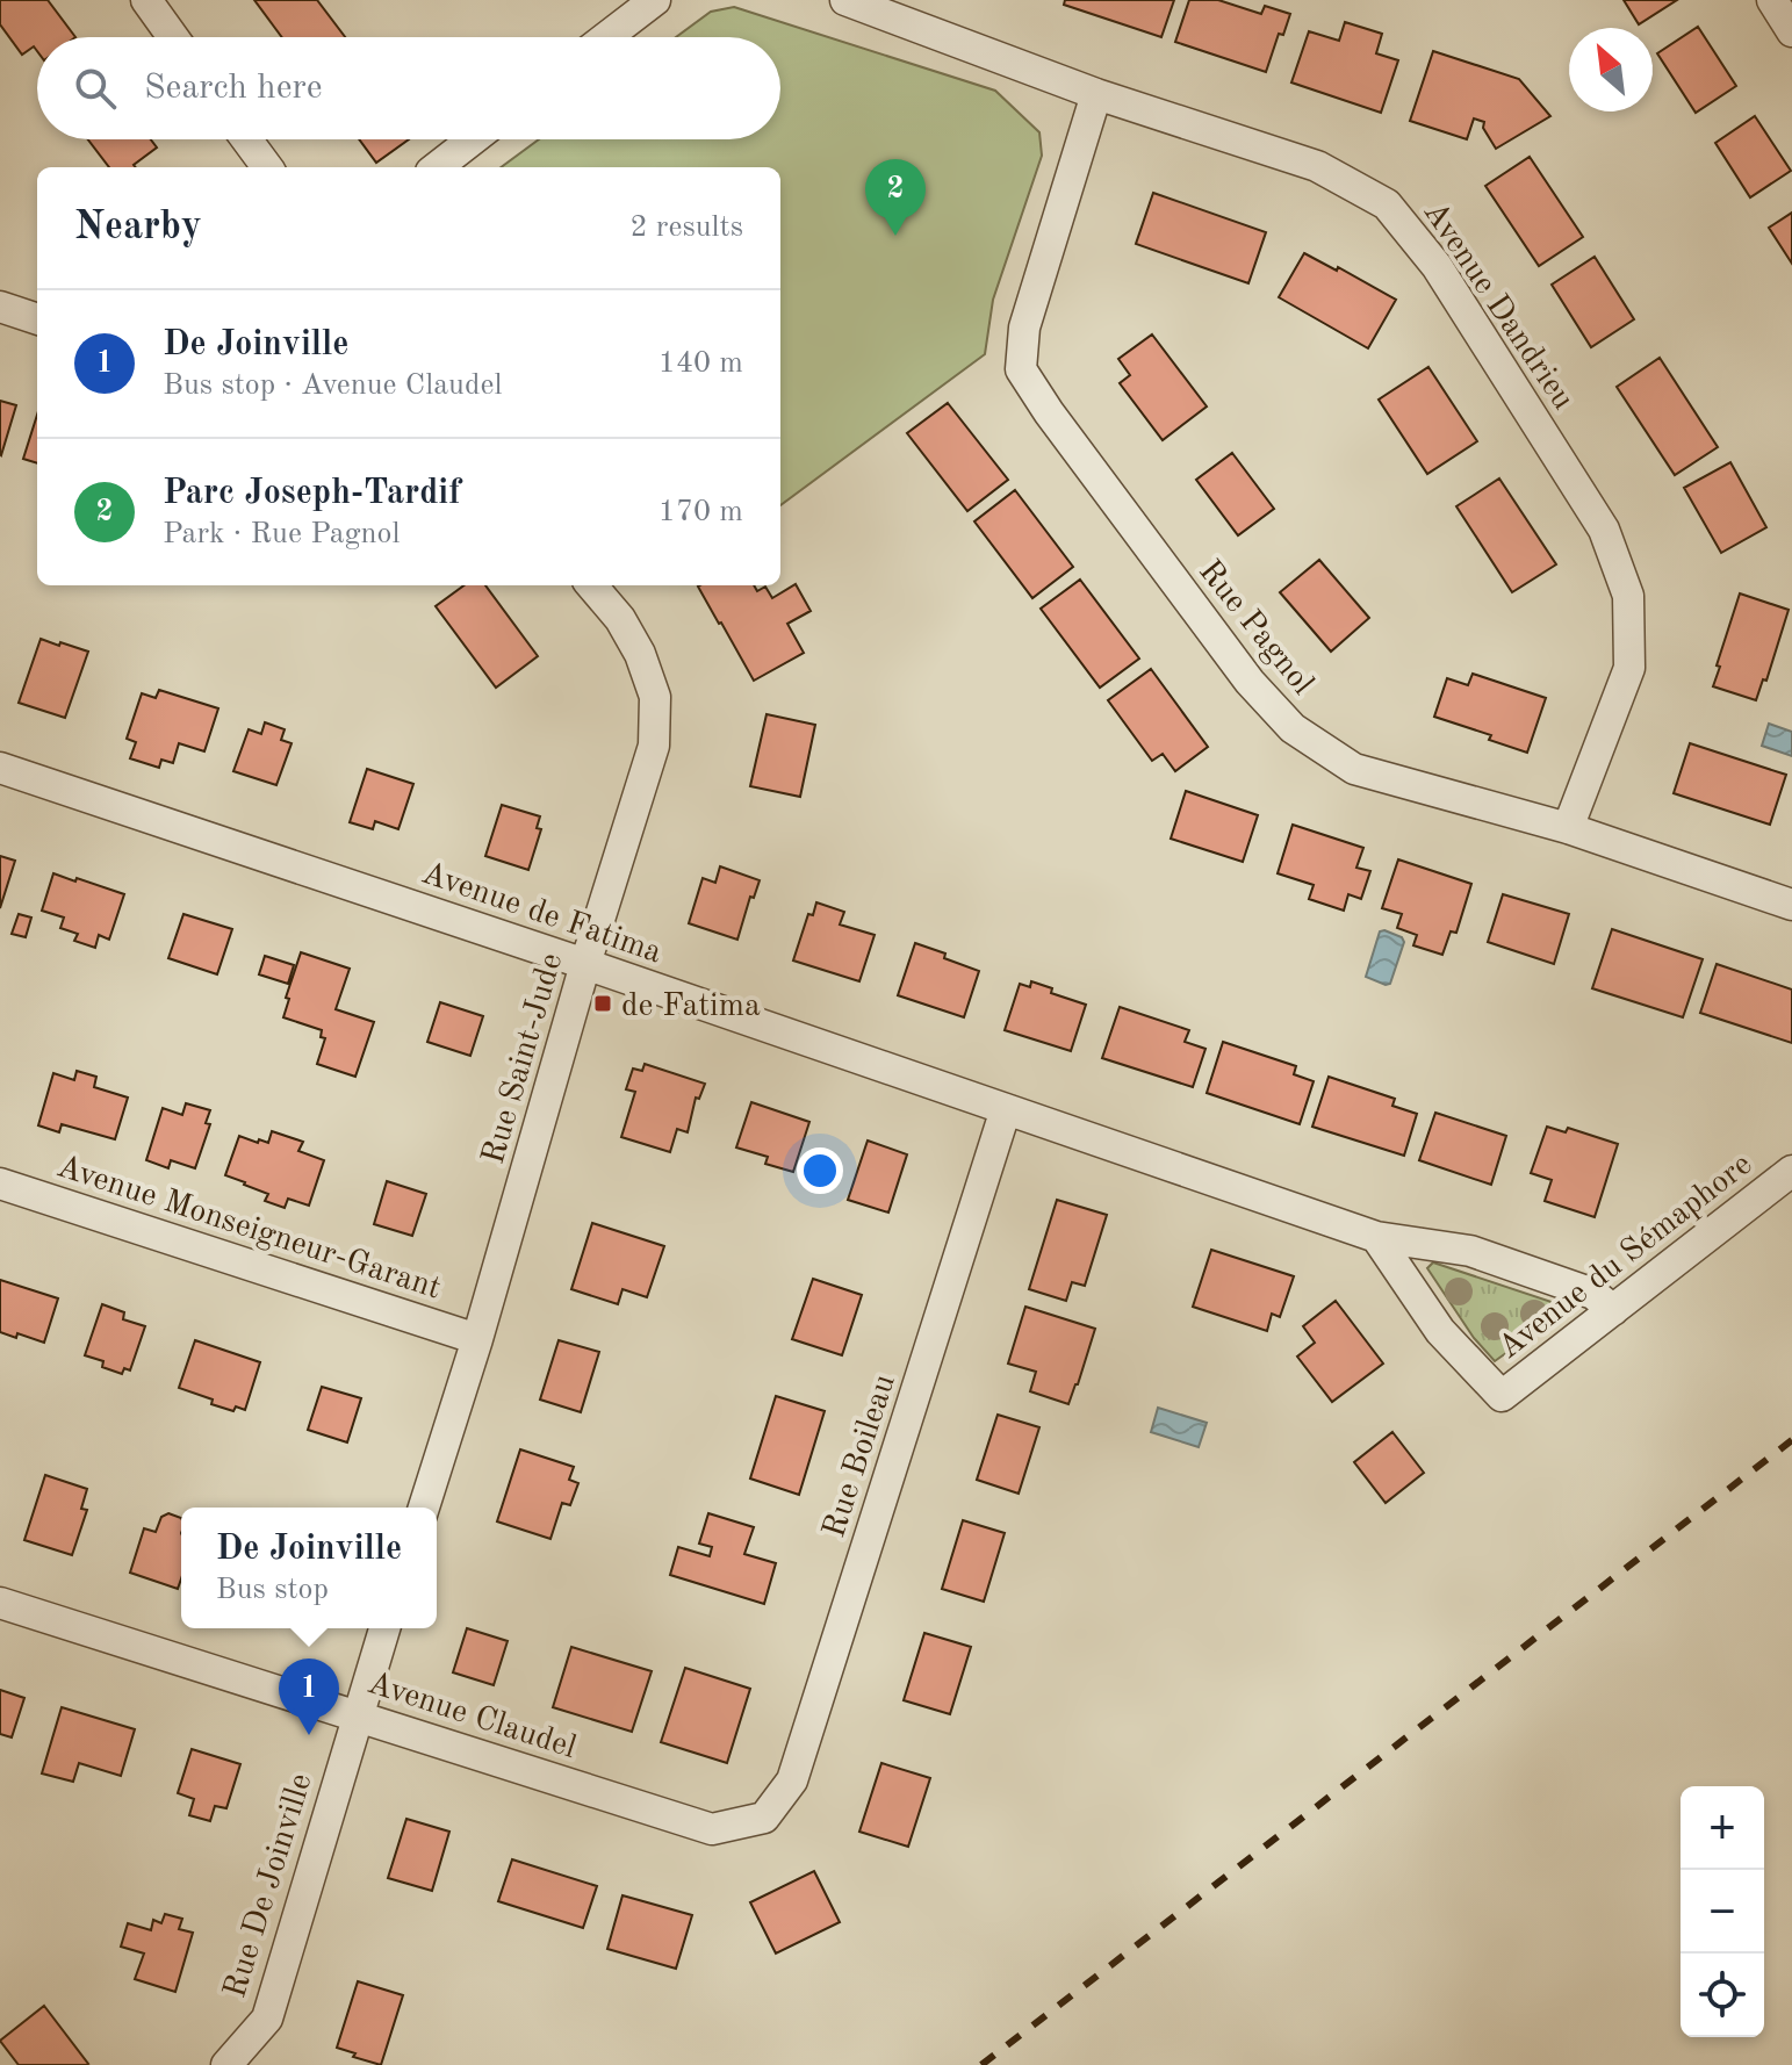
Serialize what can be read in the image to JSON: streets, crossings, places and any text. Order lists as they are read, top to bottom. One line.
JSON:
{"streets":{"street":["Avenue Dandrieu","Rue Pagnol","Avenue de Fatima","Rue Saint-Jude","Avenue Monseigneur-Garant","Avenue du Sémaphore","Rue Boileau","Avenue Claudel","Rue De Joinville"]},"crossings":[["Avenue Dandrieu","Rue Pagnol"],["Avenue de Fatima","Rue Saint-Jude"],["Avenue de Fatima","Avenue du Sémaphore"],["Avenue de Fatima","Rue Boileau"],["Rue Saint-Jude","Avenue Monseigneur-Garant"],["Rue Boileau","Avenue Claudel"],["Avenue Claudel","Rue De Joinville"]],"places":{"transit":["de Fatima"]},"north":"top left","page":{"search":"Search here","pins":["2","1"],"heading":["Nearby","2 results"],"list":[{"mark":"1","name":"De Joinville","note":"Bus stop · Avenue Claudel","value":"140 m"},{"mark":"2","name":"Parc Joseph-Tardif","note":"Park · Rue Pagnol","value":"170 m"}],"popup":["De Joinville","Bus stop"],"map_buttons":["+","−"]}}
